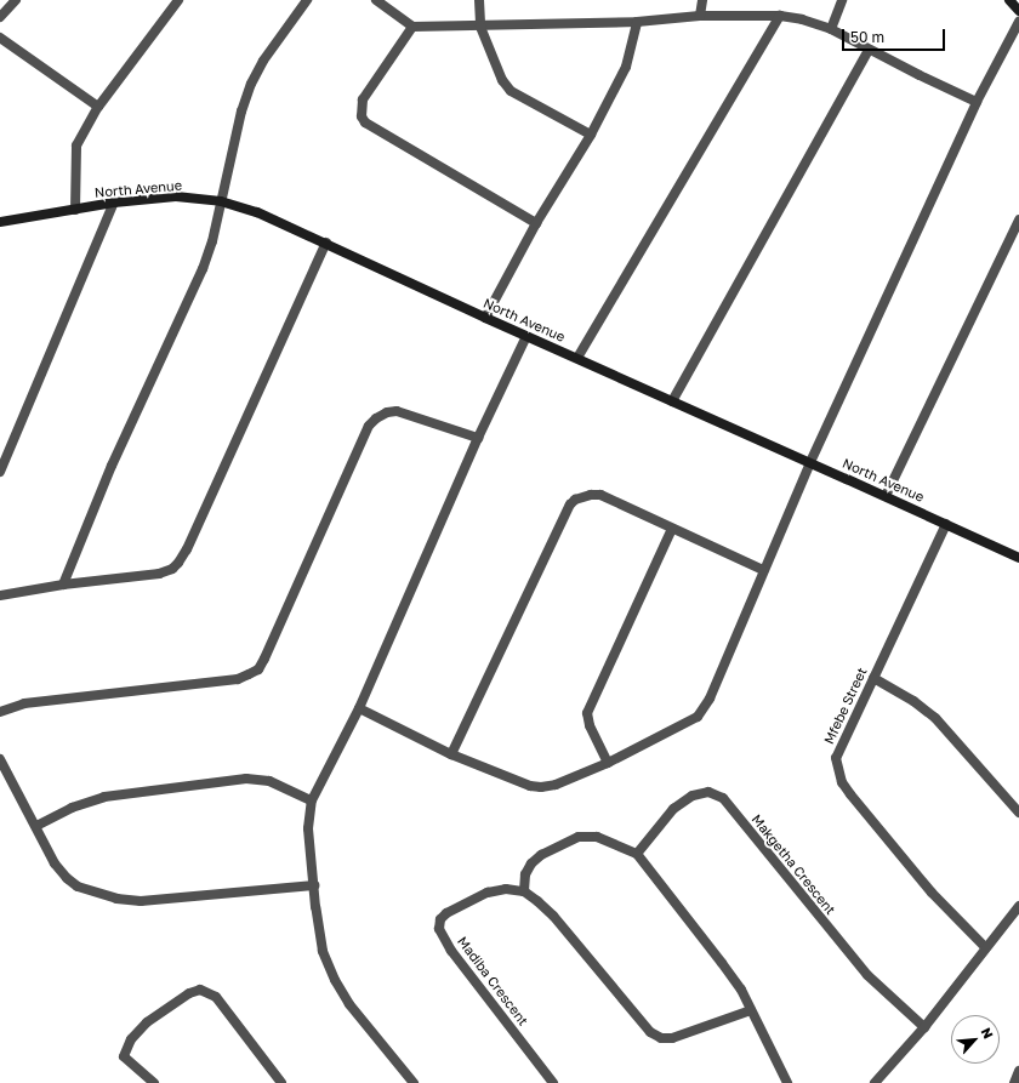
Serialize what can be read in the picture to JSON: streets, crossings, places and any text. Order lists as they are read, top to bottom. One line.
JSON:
{"streets":{"street":["North Avenue","Mfebe Street","Makgetha Crescent","Madiba Crescent"]},"crossings":[["North Avenue","Mfebe Street"]],"scale_bar":"50 m","north":"top right"}
